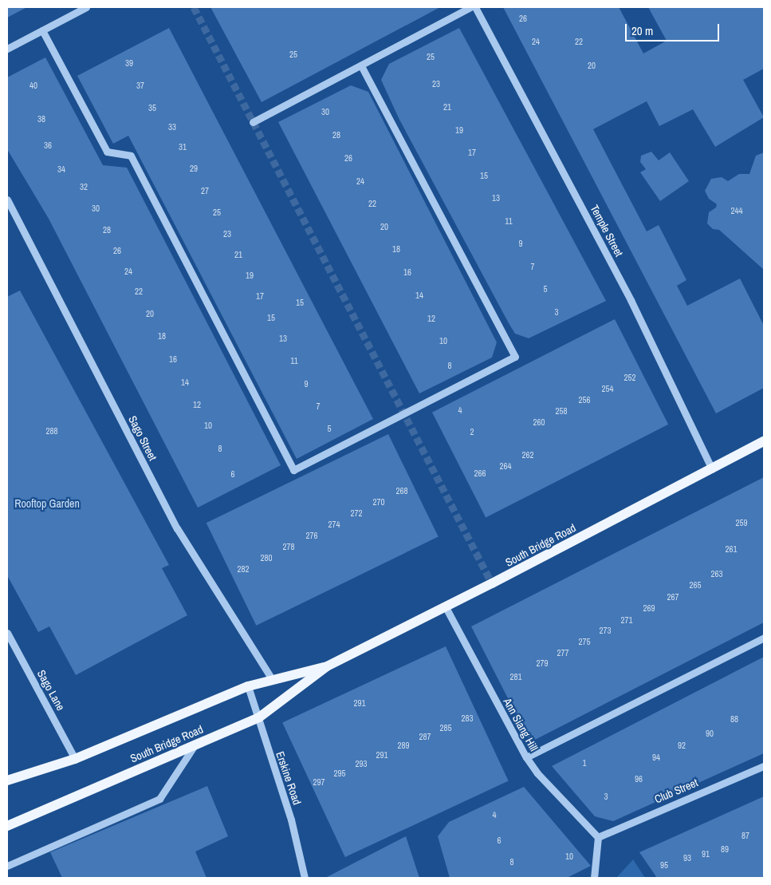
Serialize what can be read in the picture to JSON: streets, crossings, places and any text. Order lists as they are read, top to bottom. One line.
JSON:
{"streets":{"main road":["South Bridge Road"],"street":["Temple Street","Sago Street","Sago Lane","Ann Siang Hill","Erskine Road","Club Street"]},"crossings":[["Temple Street","South Bridge Road"],["Sago Street","South Bridge Road"],["South Bridge Road","Sago Lane"],["South Bridge Road","Ann Siang Hill"],["South Bridge Road","Erskine Road"],["Ann Siang Hill","Club Street"]],"parks":["Rooftop Garden"],"house_numbers":["26","24","22","25","25","39","20","23","40","37","21","35","30","38","33","19","28","36","31","17","26","29","34","15","24","32","27","13","22","30","244","25","11","20","28","23","9","18","26","21","7","24","16","19","5","22","14","17","15","3","20","15","12","18","13","10","16","11","8","252","14","9","254","256","12","7","4","258","260","10","5","288","2","8","262","264","266","6","268","270","272","259","274","276","278","261","280","282","263","265","267","269","271","273","275","277","279","281","291","283","88","285","90","287","289","92","291","94","1","293","295","96","297","3","4","87","6","89","91","10","93","8","95"],"scale_bar":"20 m"}
